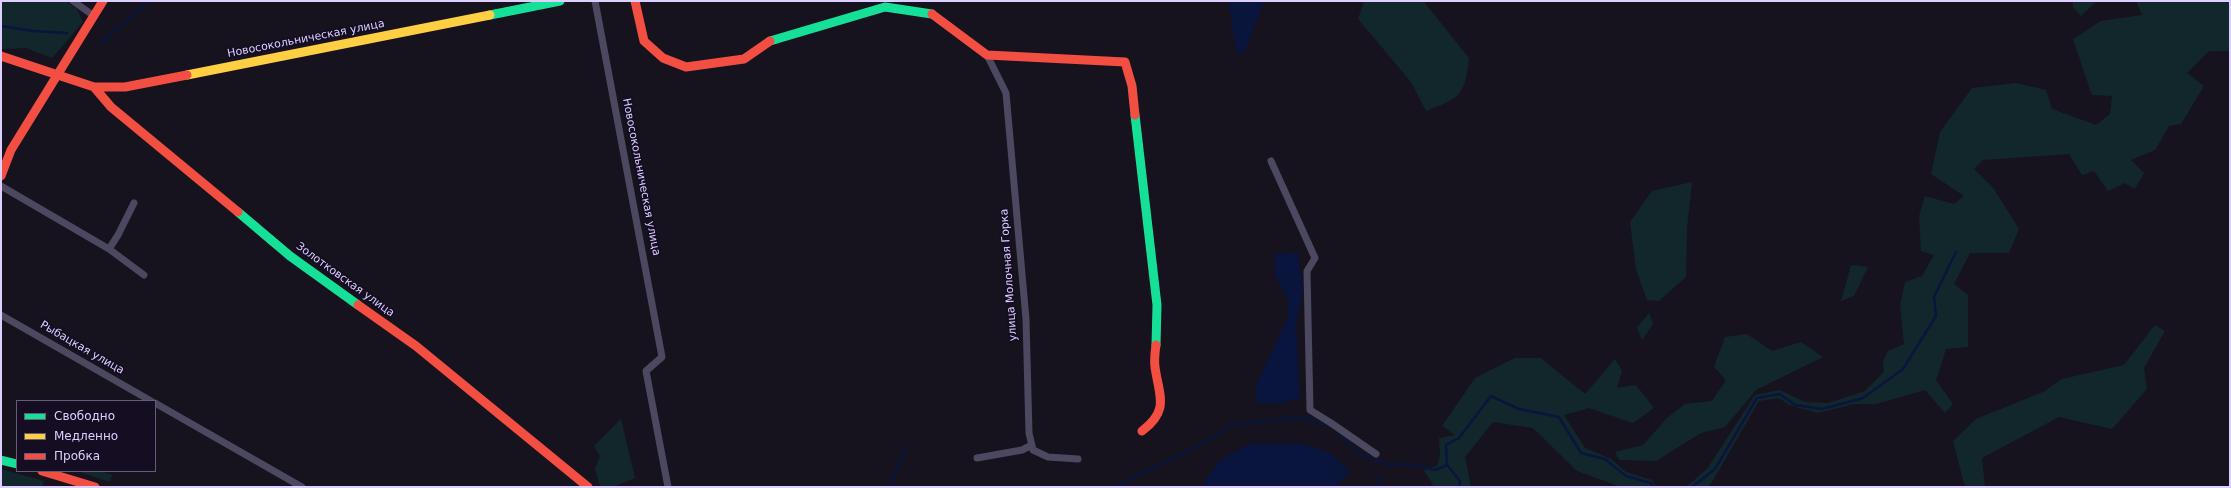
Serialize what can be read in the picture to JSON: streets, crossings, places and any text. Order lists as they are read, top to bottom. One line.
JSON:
{"streets":{"street":["Новосокольническая улица","улица Молочная Горка","Золотковская улица","Рыбацкая улица"]},"crossings":[["Новосокольническая улица","Золотковская улица"]],"legend":["Свободно","Медленно","Пробка"]}
